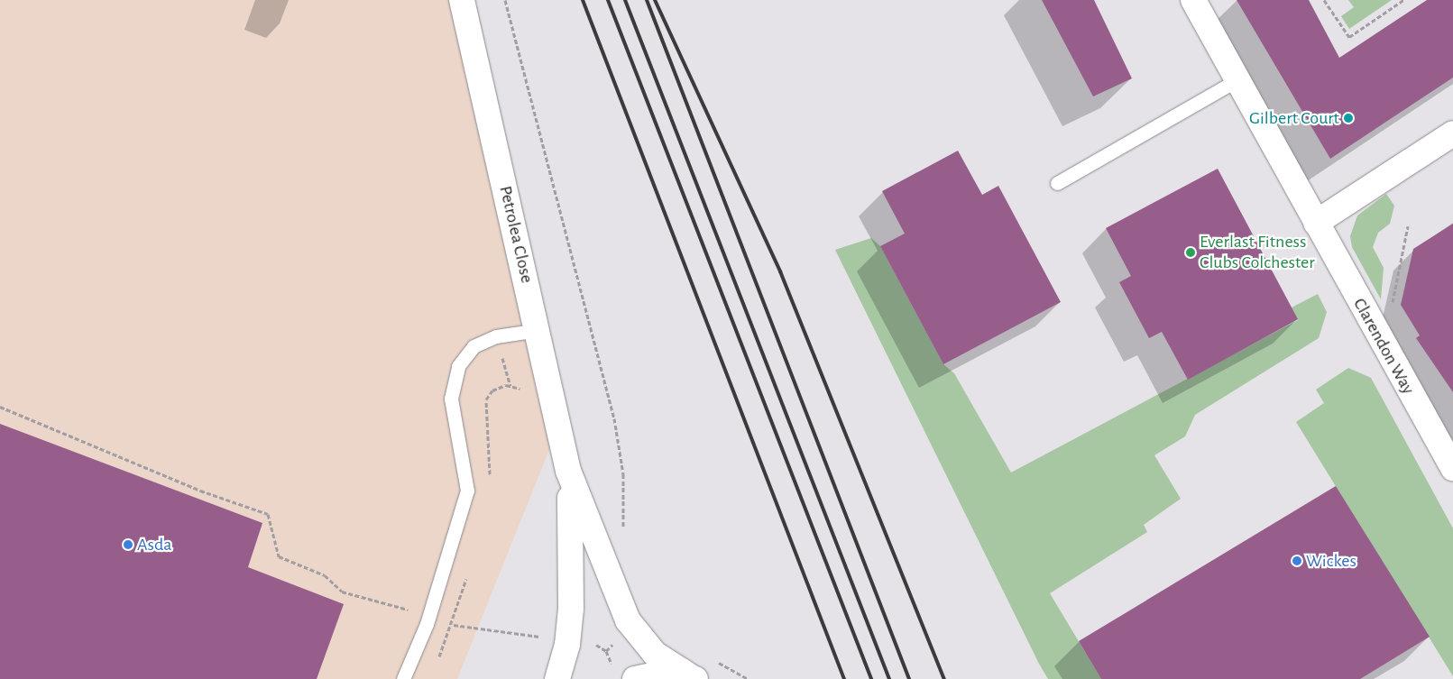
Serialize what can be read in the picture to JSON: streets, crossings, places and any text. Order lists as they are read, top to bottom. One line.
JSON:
{"streets":{"street":["Petrolea Close","Clarendon Way"]},"places":["Gilbert Court","Everlast Fitness Clubs Colchester","Asda","Wickes"]}
